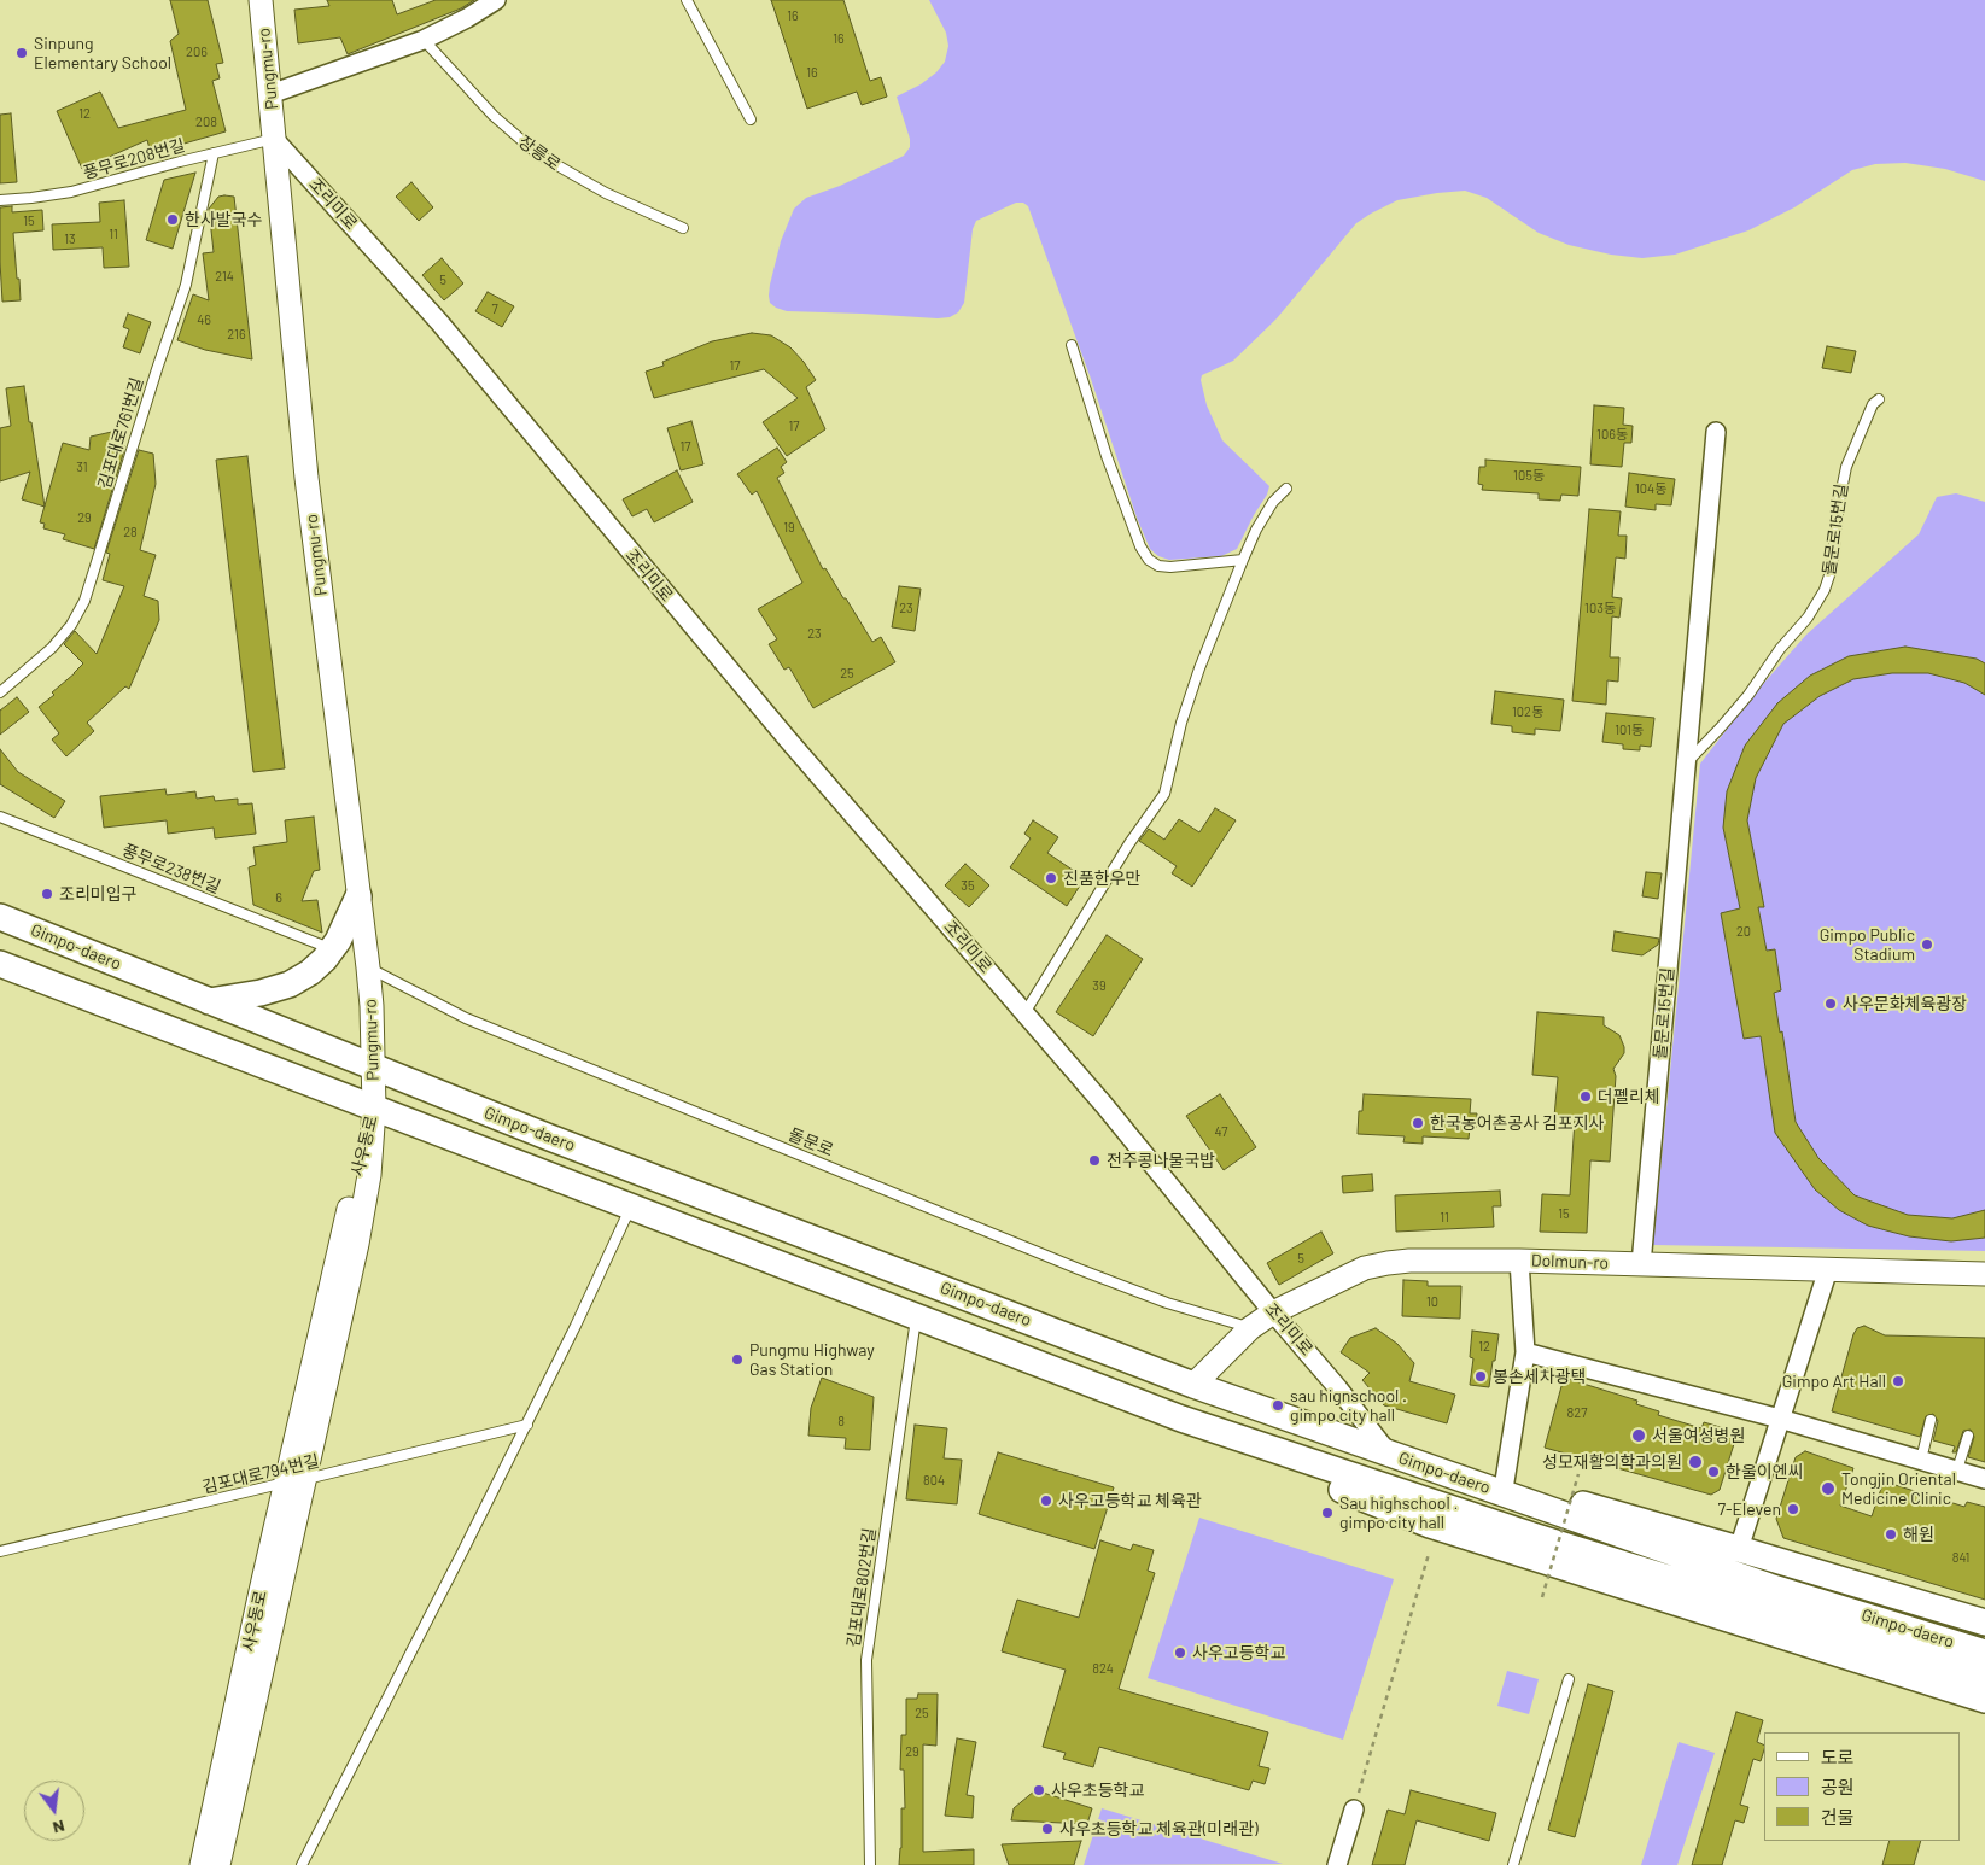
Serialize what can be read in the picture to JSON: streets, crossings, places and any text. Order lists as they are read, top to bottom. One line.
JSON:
{"streets":{"main road":["Gimpo-daero"],"street":["Pungmu-ro","조리미로","돌문로15번길","사우동로","Dolmun-ro"],"lane":["장릉로","풍무로208번길","김포대로761번길","풍무로238번길","돌문로","김포대로794번길","김포대로802번길"]},"crossings":[["Pungmu-ro","풍무로208번길"],["Pungmu-ro","조리미로"],["Pungmu-ro","Gimpo-daero"],["Pungmu-ro","돌문로"],["Pungmu-ro","사우동로"],["풍무로208번길","조리미로"],["풍무로208번길","김포대로761번길"],["조리미로","Gimpo-daero"],["조리미로","Dolmun-ro"],["돌문로15번길","Dolmun-ro"],["Gimpo-daero","사우동로"],["Gimpo-daero","Dolmun-ro"],["Gimpo-daero","김포대로802번길"],["돌문로","Dolmun-ro"],["사우동로","김포대로794번길"]],"places":["Sinpung Elementary School","한사발국수","진품한우만","조리미입구","Gimpo Public Stadium","사우문화체육광장","더펠리체","한국농어촌공사 김포지사","전주콩나물국밥","Pungmu Highway Gas Station","봉손세차광택","Gimpo Art Hall","sau hignschool . gimpo city hall","서울여성병원","성모재활의학과의원","한울이엔씨","Tongjin Oriental Medicine Clinic","사우고등학교 체육관","7-Eleven","Sau highschool . gimpo city hall","해원","사우고등학교","사우초등학교","사우초등학교 체육관(미래관)"],"house_numbers":["16","16","206","16","12","208","15","11","13","214","5","7","46","216","17","17","106동","17","31","105동","104동","29","19","28","23","103동","23","25","102동","101동","35","6","20","39","47","15","11","5","10","12","827","8","804","841","824","25","29"],"legend":["도로","공원","건물"],"north":"bottom"}
